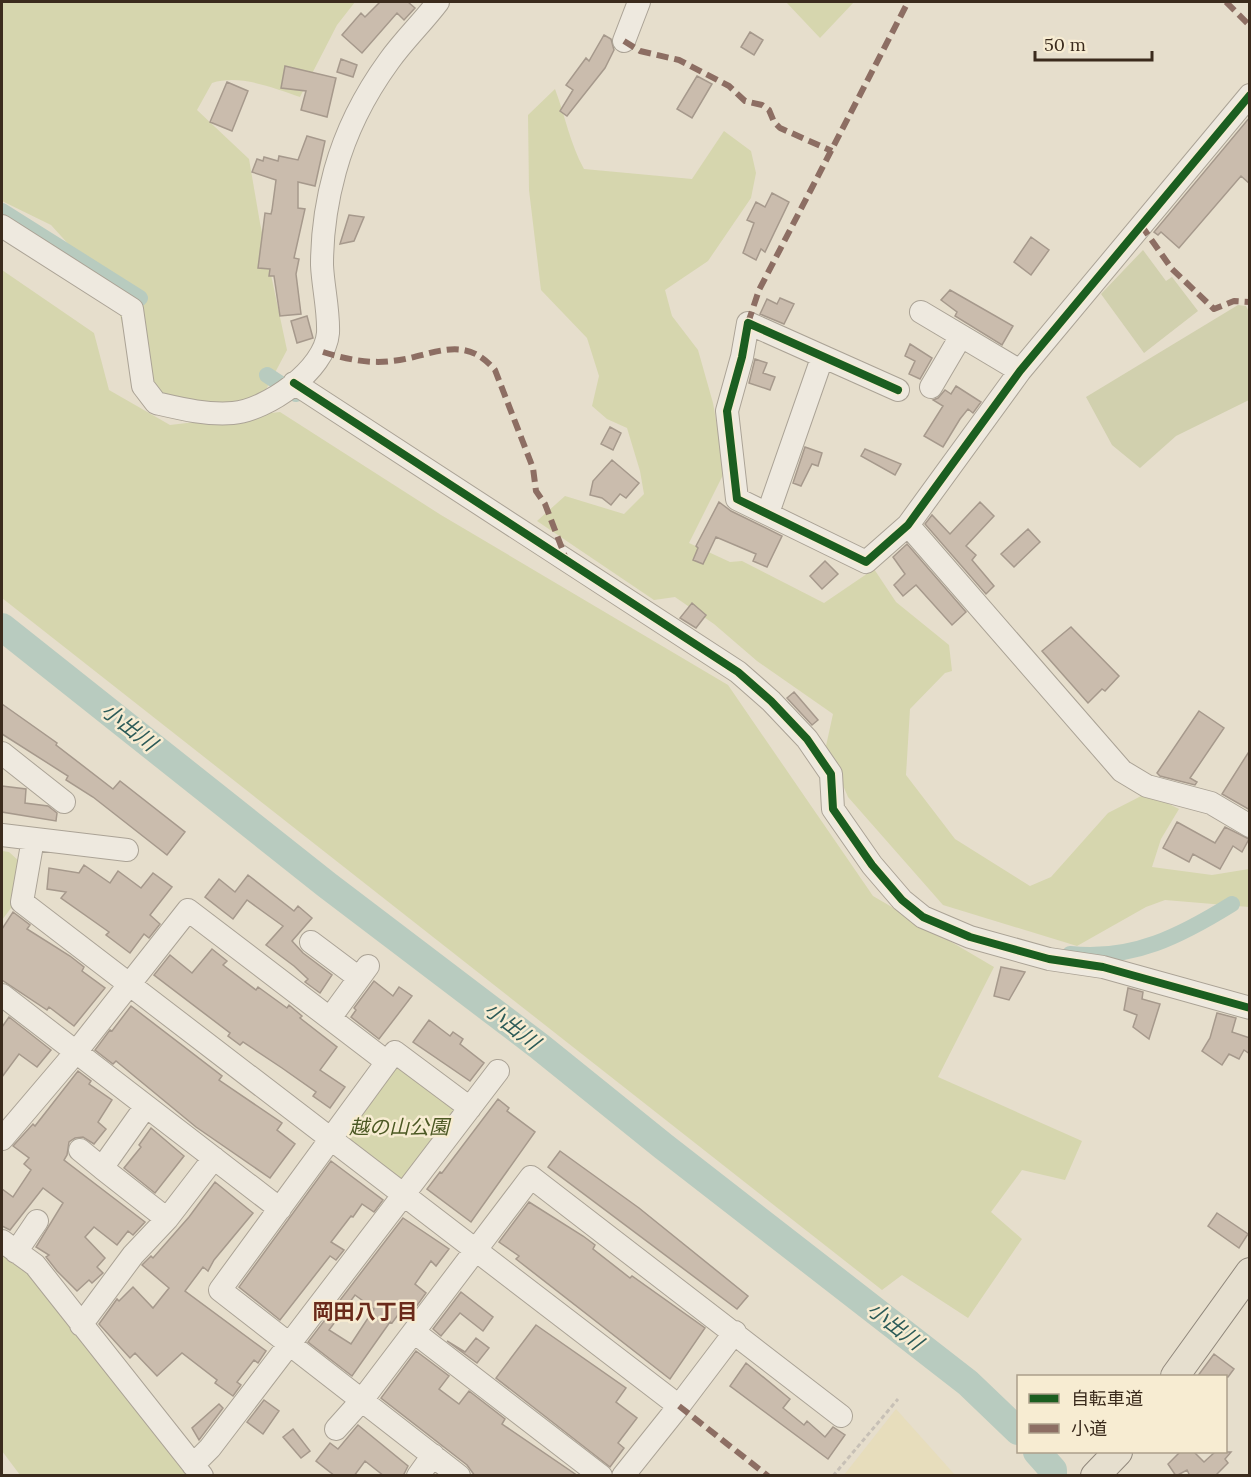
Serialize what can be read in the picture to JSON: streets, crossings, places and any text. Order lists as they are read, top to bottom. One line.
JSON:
{"districts":["岡田八丁目"],"water":["小出川"],"parks":["越の山公園"],"legend":["自転車道","小道"],"scale_bar":"50 m"}
